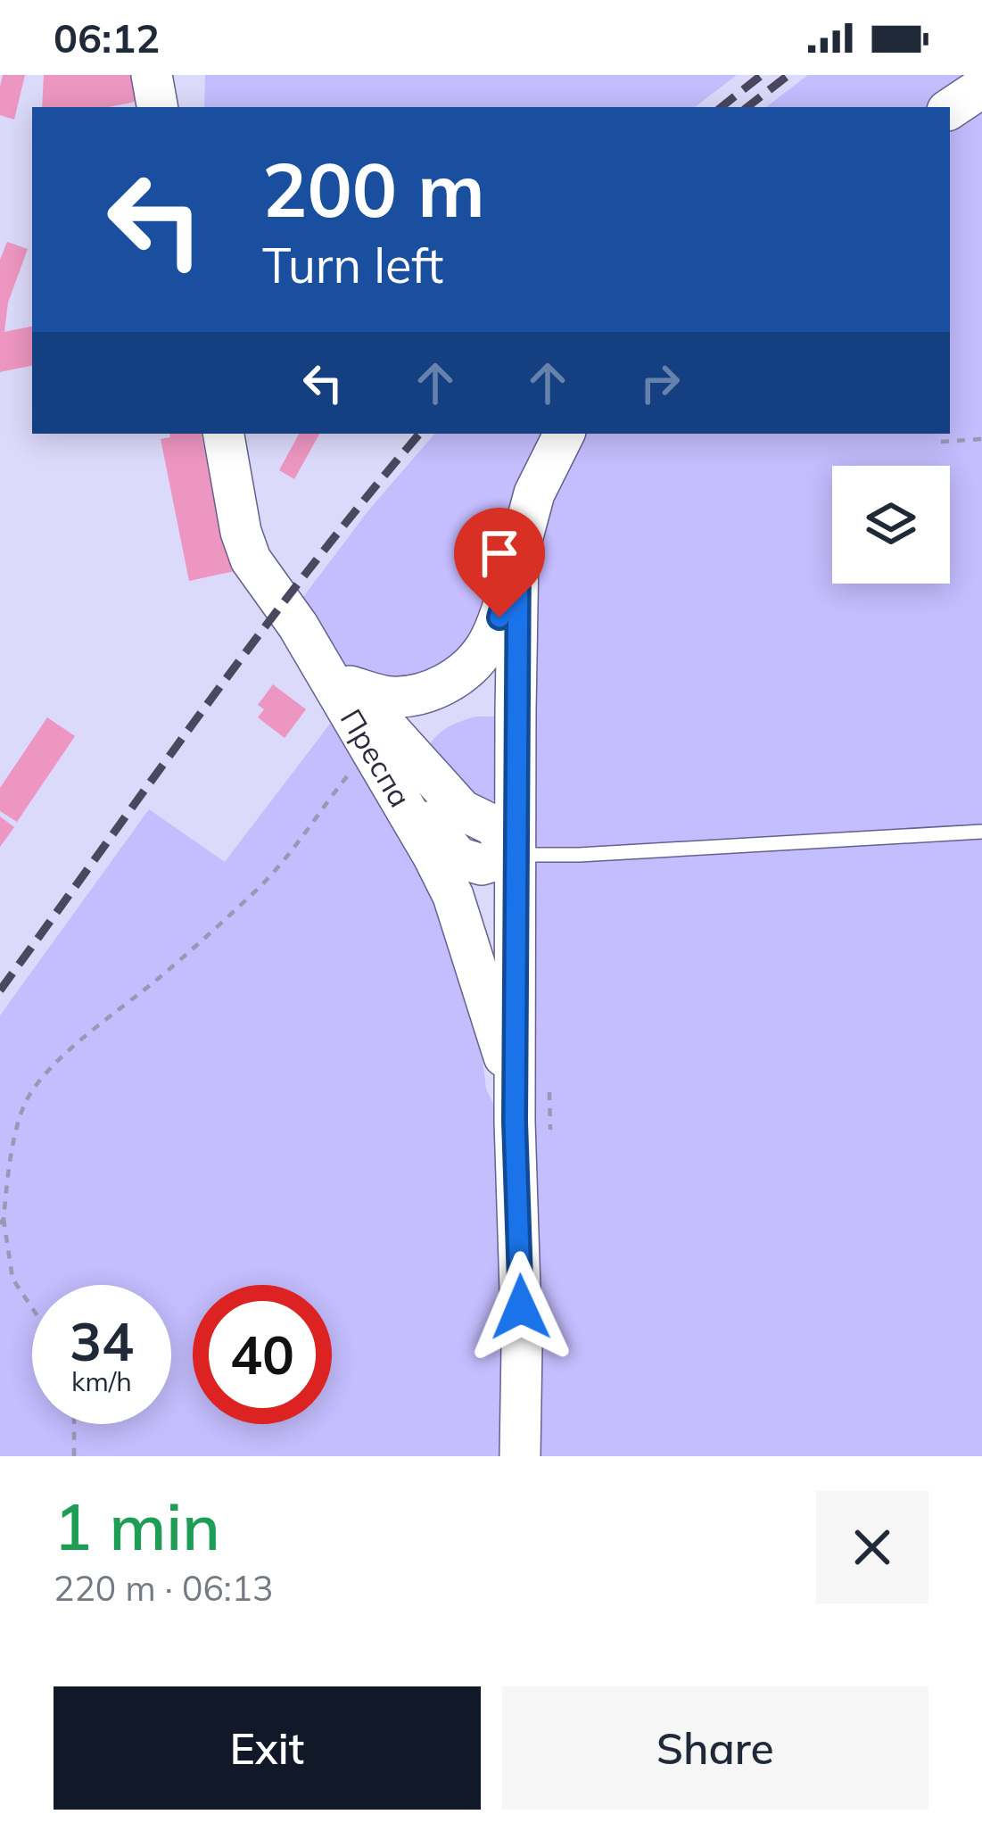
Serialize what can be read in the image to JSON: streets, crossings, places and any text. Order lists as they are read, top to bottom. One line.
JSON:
{"streets":{"street":["Преспа"]},"page":{"status":"06:12","turn":["200 m","Turn left"],"speed":"34 km/h","limit":"40","heading":["1 min","220 m · 06:13"],"buttons":["Exit","Share"]}}
